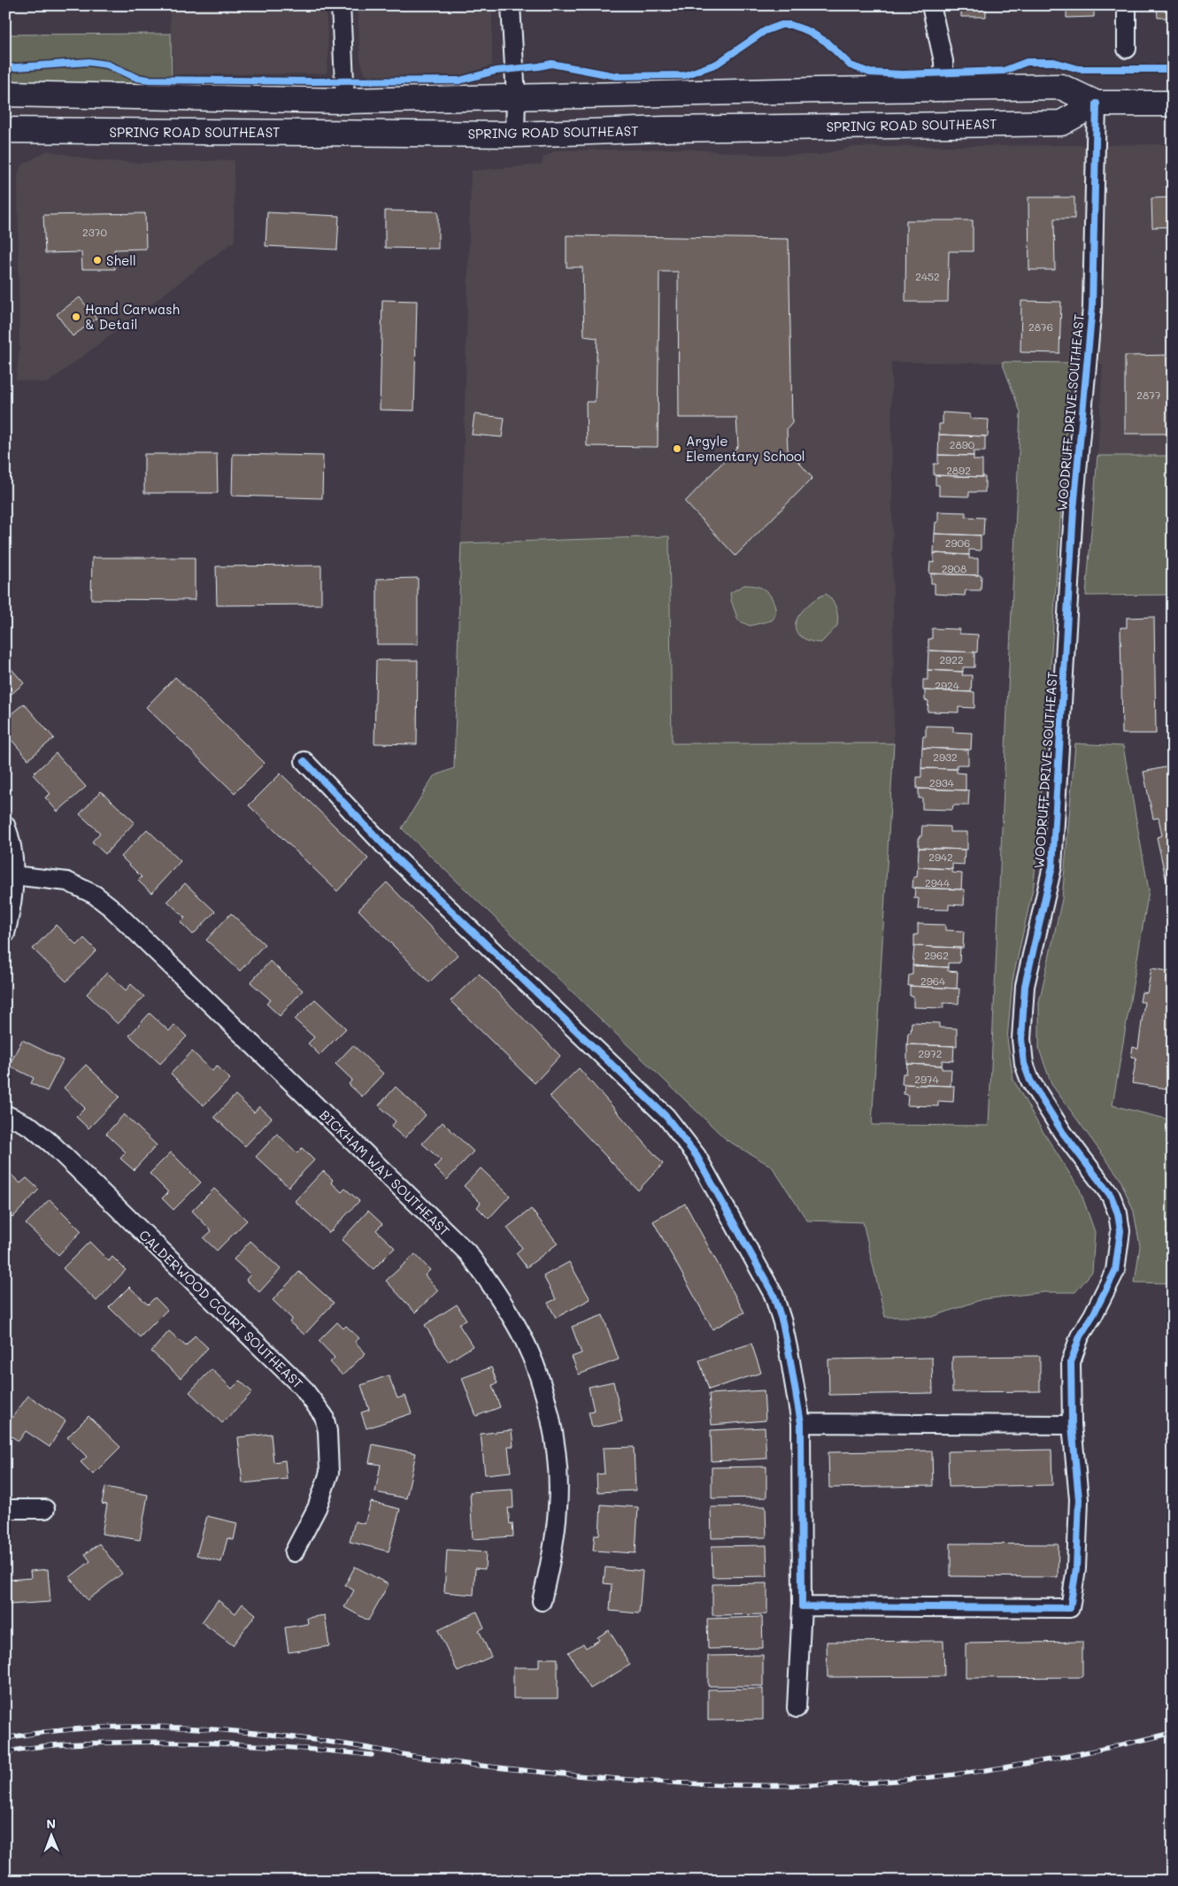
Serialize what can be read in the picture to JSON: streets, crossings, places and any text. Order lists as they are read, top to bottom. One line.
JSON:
{"streets":{"main road":["SPRING ROAD SOUTHEAST"],"street":["WOODRUFF DRIVE SOUTHEAST","BICKHAM WAY SOUTHEAST","CALDERWOOD COURT SOUTHEAST"]},"crossings":[["SPRING ROAD SOUTHEAST","WOODRUFF DRIVE SOUTHEAST"]],"places":["Shell","Hand Carwash & Detail","Argyle Elementary School"],"house_numbers":["2370","2452","2876","2877","2890","2892","2906","2908","2922","2924","2932","2934","2942","2944","2962","2964","2972","2974"],"north":"top"}
